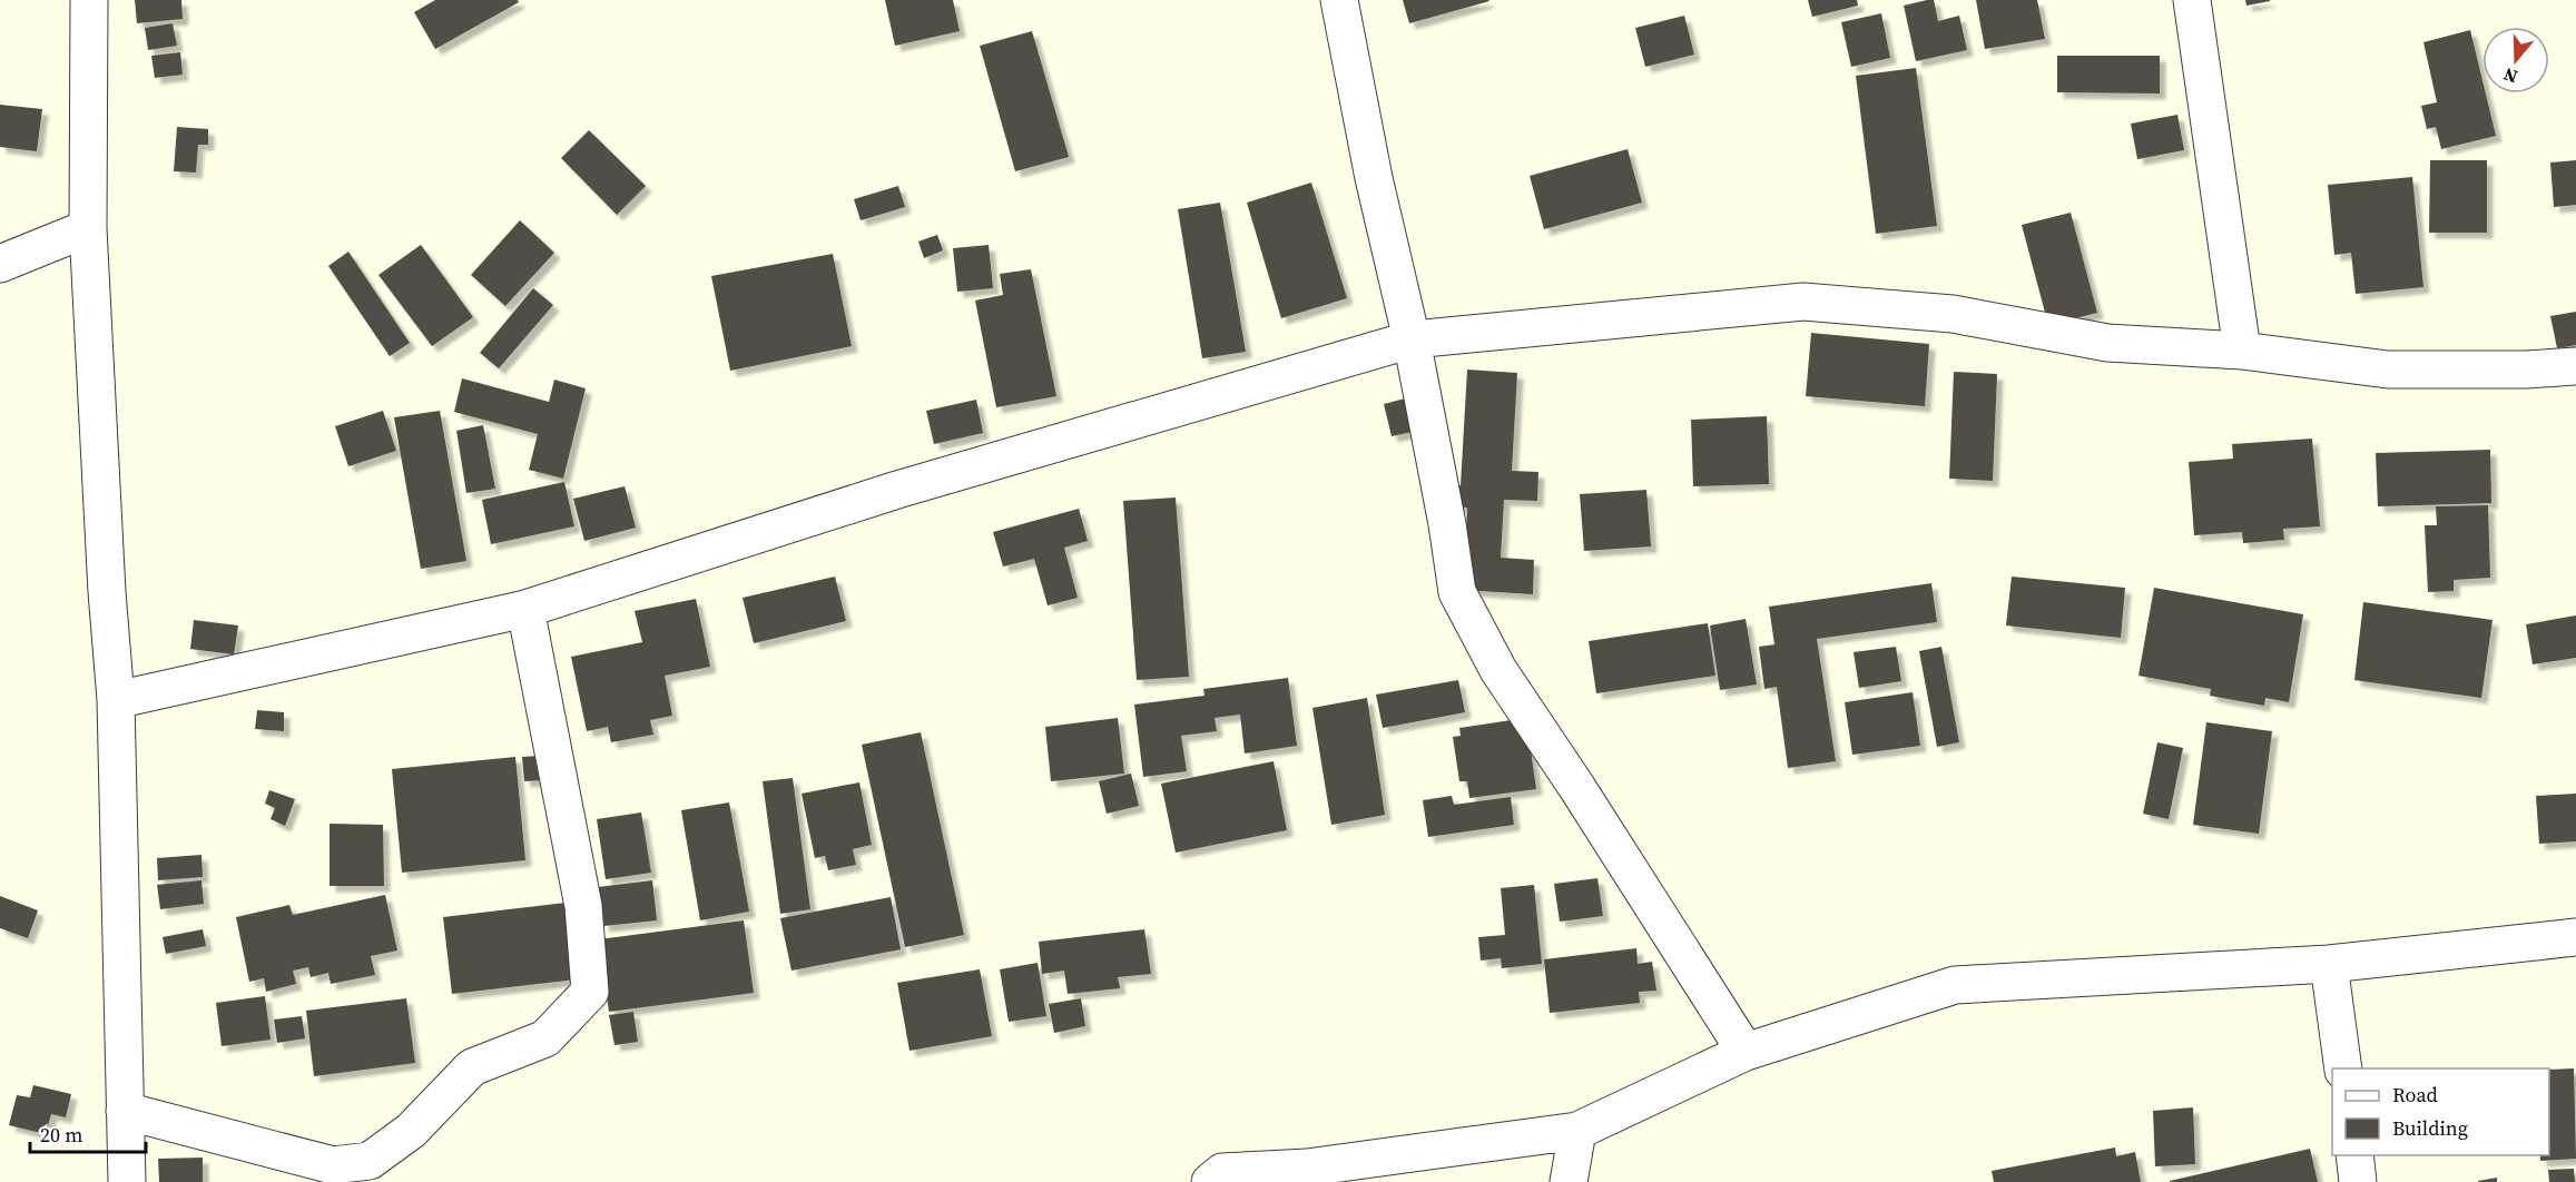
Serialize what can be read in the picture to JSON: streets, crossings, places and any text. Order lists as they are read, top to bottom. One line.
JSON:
{"legend":["Road","Building"],"scale_bar":"20 m","north":"bottom"}
